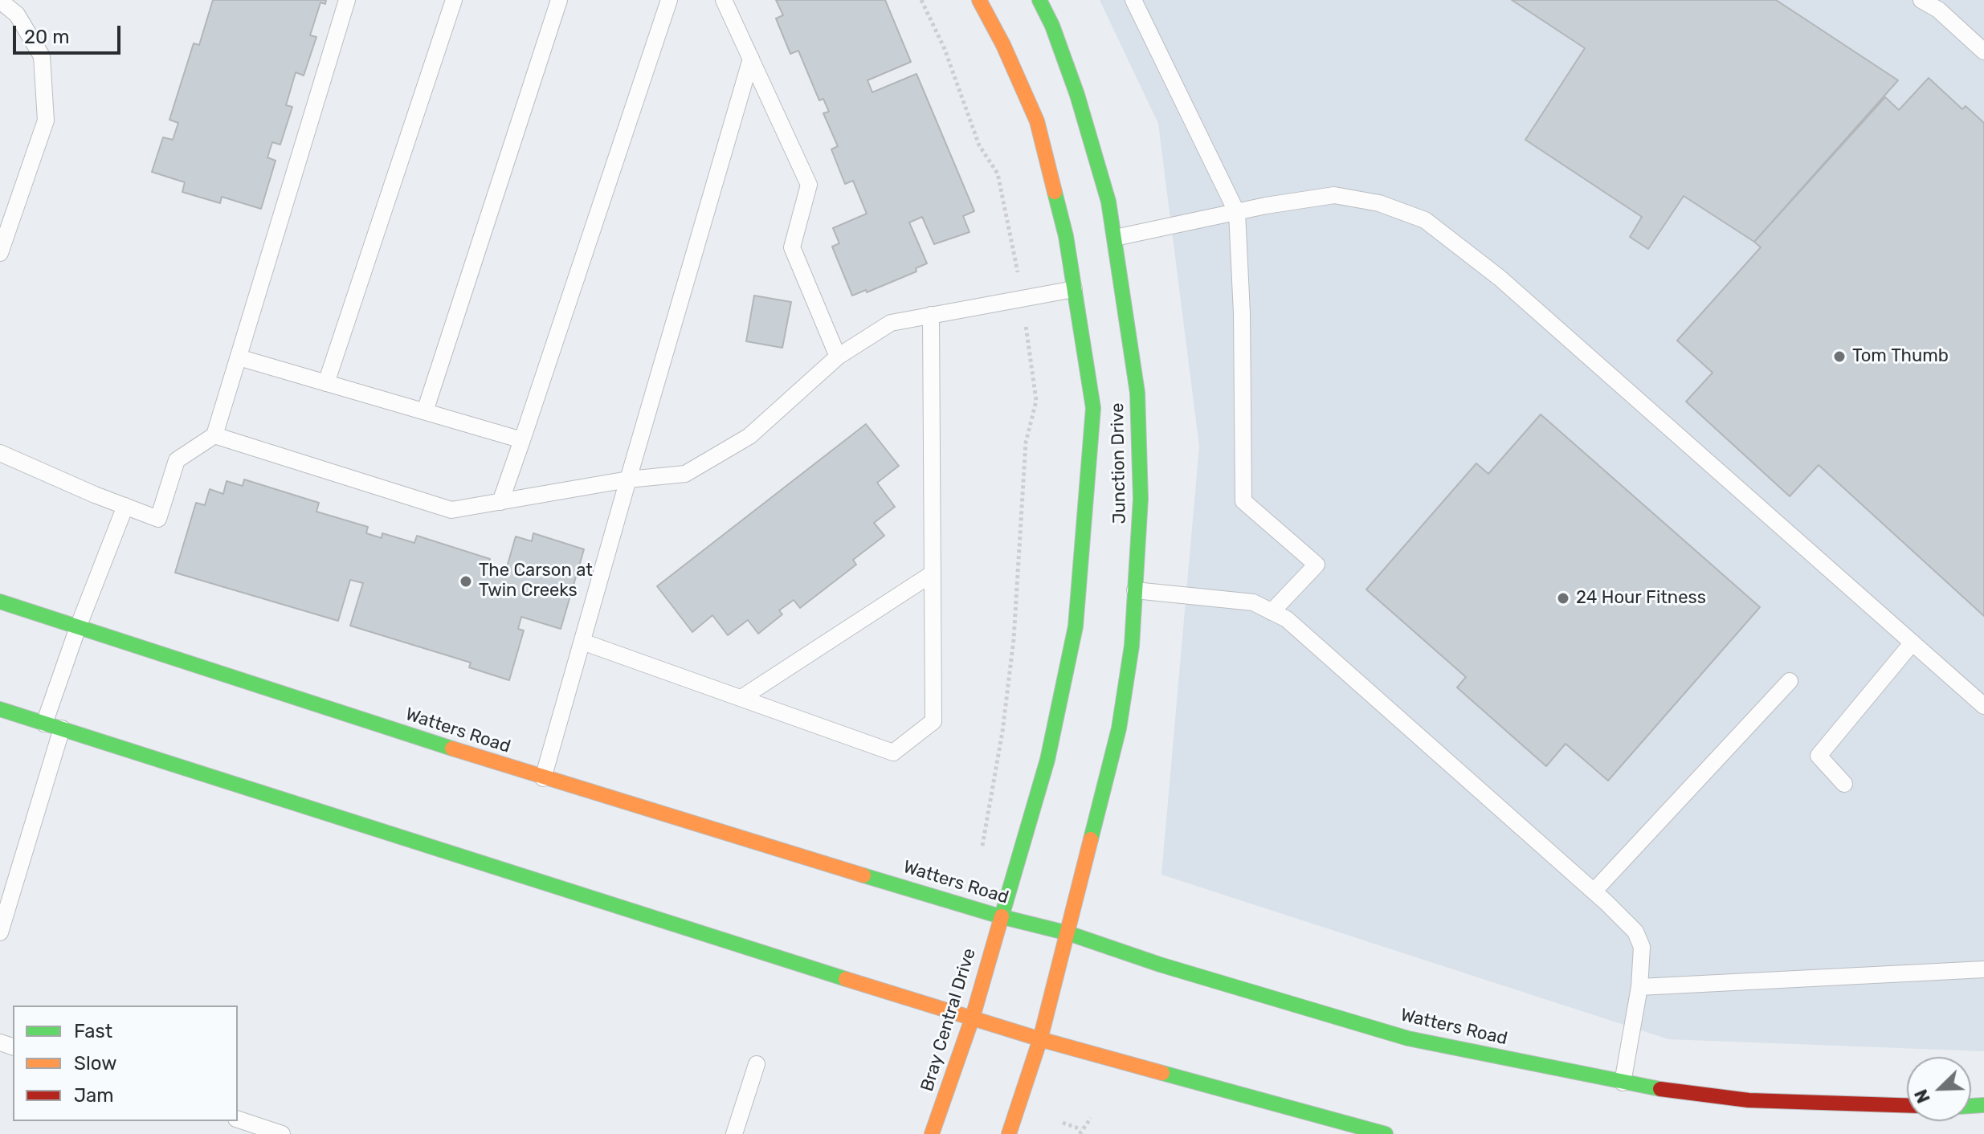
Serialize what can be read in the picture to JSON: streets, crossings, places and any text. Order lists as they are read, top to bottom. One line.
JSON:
{"streets":{"main road":["Junction Drive","Watters Road","Bray Central Drive"]},"crossings":[["Junction Drive","Watters Road"],["Junction Drive","Bray Central Drive"],["Watters Road","Bray Central Drive"]],"places":["Tom Thumb","The Carson at Twin Creeks","24 Hour Fitness"],"legend":["Fast","Slow","Jam"],"scale_bar":"20 m","north":"bottom left"}
